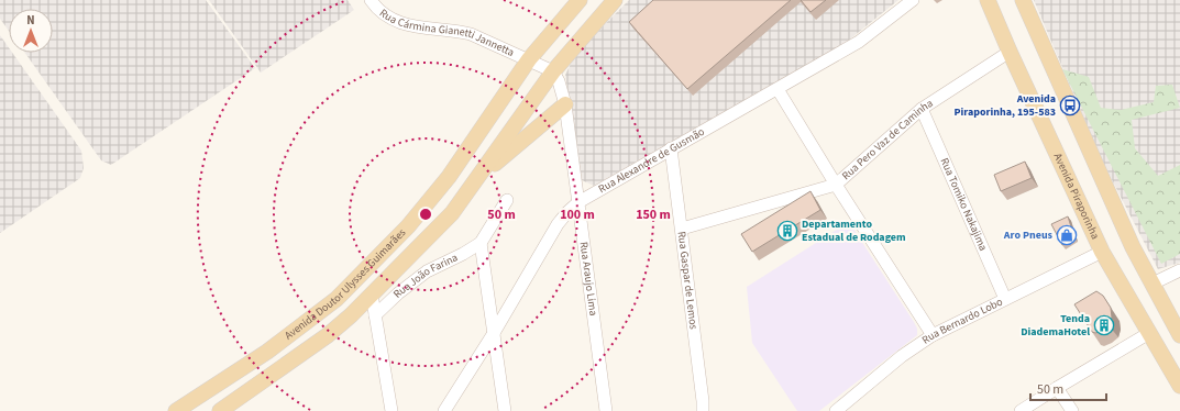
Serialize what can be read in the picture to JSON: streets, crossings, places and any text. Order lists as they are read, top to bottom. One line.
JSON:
{"streets":{"main road":["Avenida Piraporinha","Avenida Doutor Ulysses Guimarães"],"street":["Rua Cármina Gianetti Jannetta","Rua Pero Vaz de Caminha","Rua Alexandre de Gusmão","Rua Tomiko Nakajima","Rua João Farina","Rua Araujo Lima","Rua Gaspar de Lemos","Rua Bernardo Lobo"]},"crossings":[["Rua Cármina Gianetti Jannetta","Avenida Doutor Ulysses Guimarães"],["Rua Pero Vaz de Caminha","Avenida Piraporinha"],["Rua Pero Vaz de Caminha","Rua Tomiko Nakajima"],["Rua Pero Vaz de Caminha","Rua Gaspar de Lemos"],["Rua Alexandre de Gusmão","Rua Araujo Lima"],["Rua Alexandre de Gusmão","Rua Gaspar de Lemos"],["Avenida Piraporinha","Rua Bernardo Lobo"],["Rua Tomiko Nakajima","Rua Bernardo Lobo"],["Rua Araujo Lima","Avenida Doutor Ulysses Guimarães"]],"places":{"bus stop":["Avenida Piraporinha, 195-583"],"building":["Departamento Estadual de Rodagem","Tenda DiademaHotel"],"shop":["Aro Pneus"]},"scale_bar":"50 m","north":"top","rings":["50 m","100 m","150 m"]}
